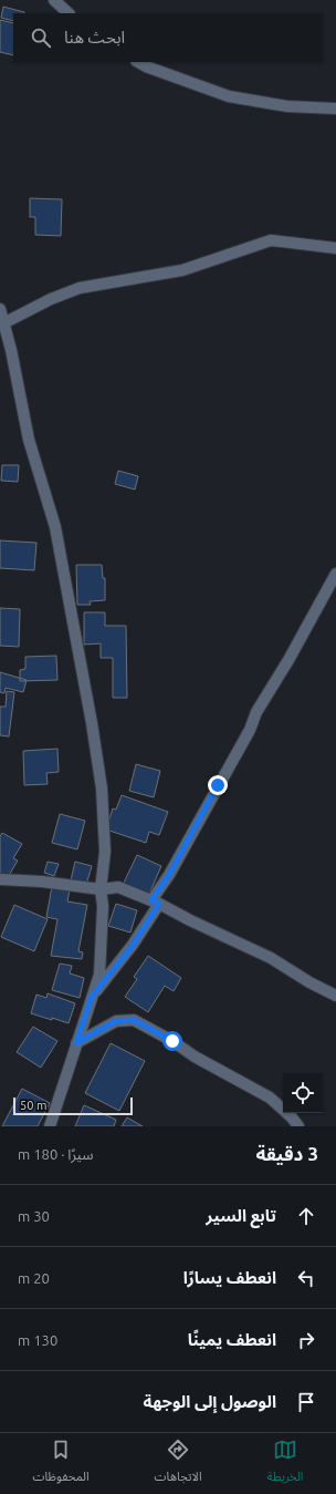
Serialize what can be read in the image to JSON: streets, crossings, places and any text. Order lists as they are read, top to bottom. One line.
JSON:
{"scale_bar":"50 m","page":{"search":"ابحث هنا","scale":"50 m","heading":["3 دقيقة","سيرًا · 180 m"],"list":[["تابع السير","30 m"],["انعطف يسارًا","20 m"],["انعطف يمينًا","130 m"],"الوصول إلى الوجهة"],"nav":["الخريطة","الاتجاهات","المحفوظات"]}}
